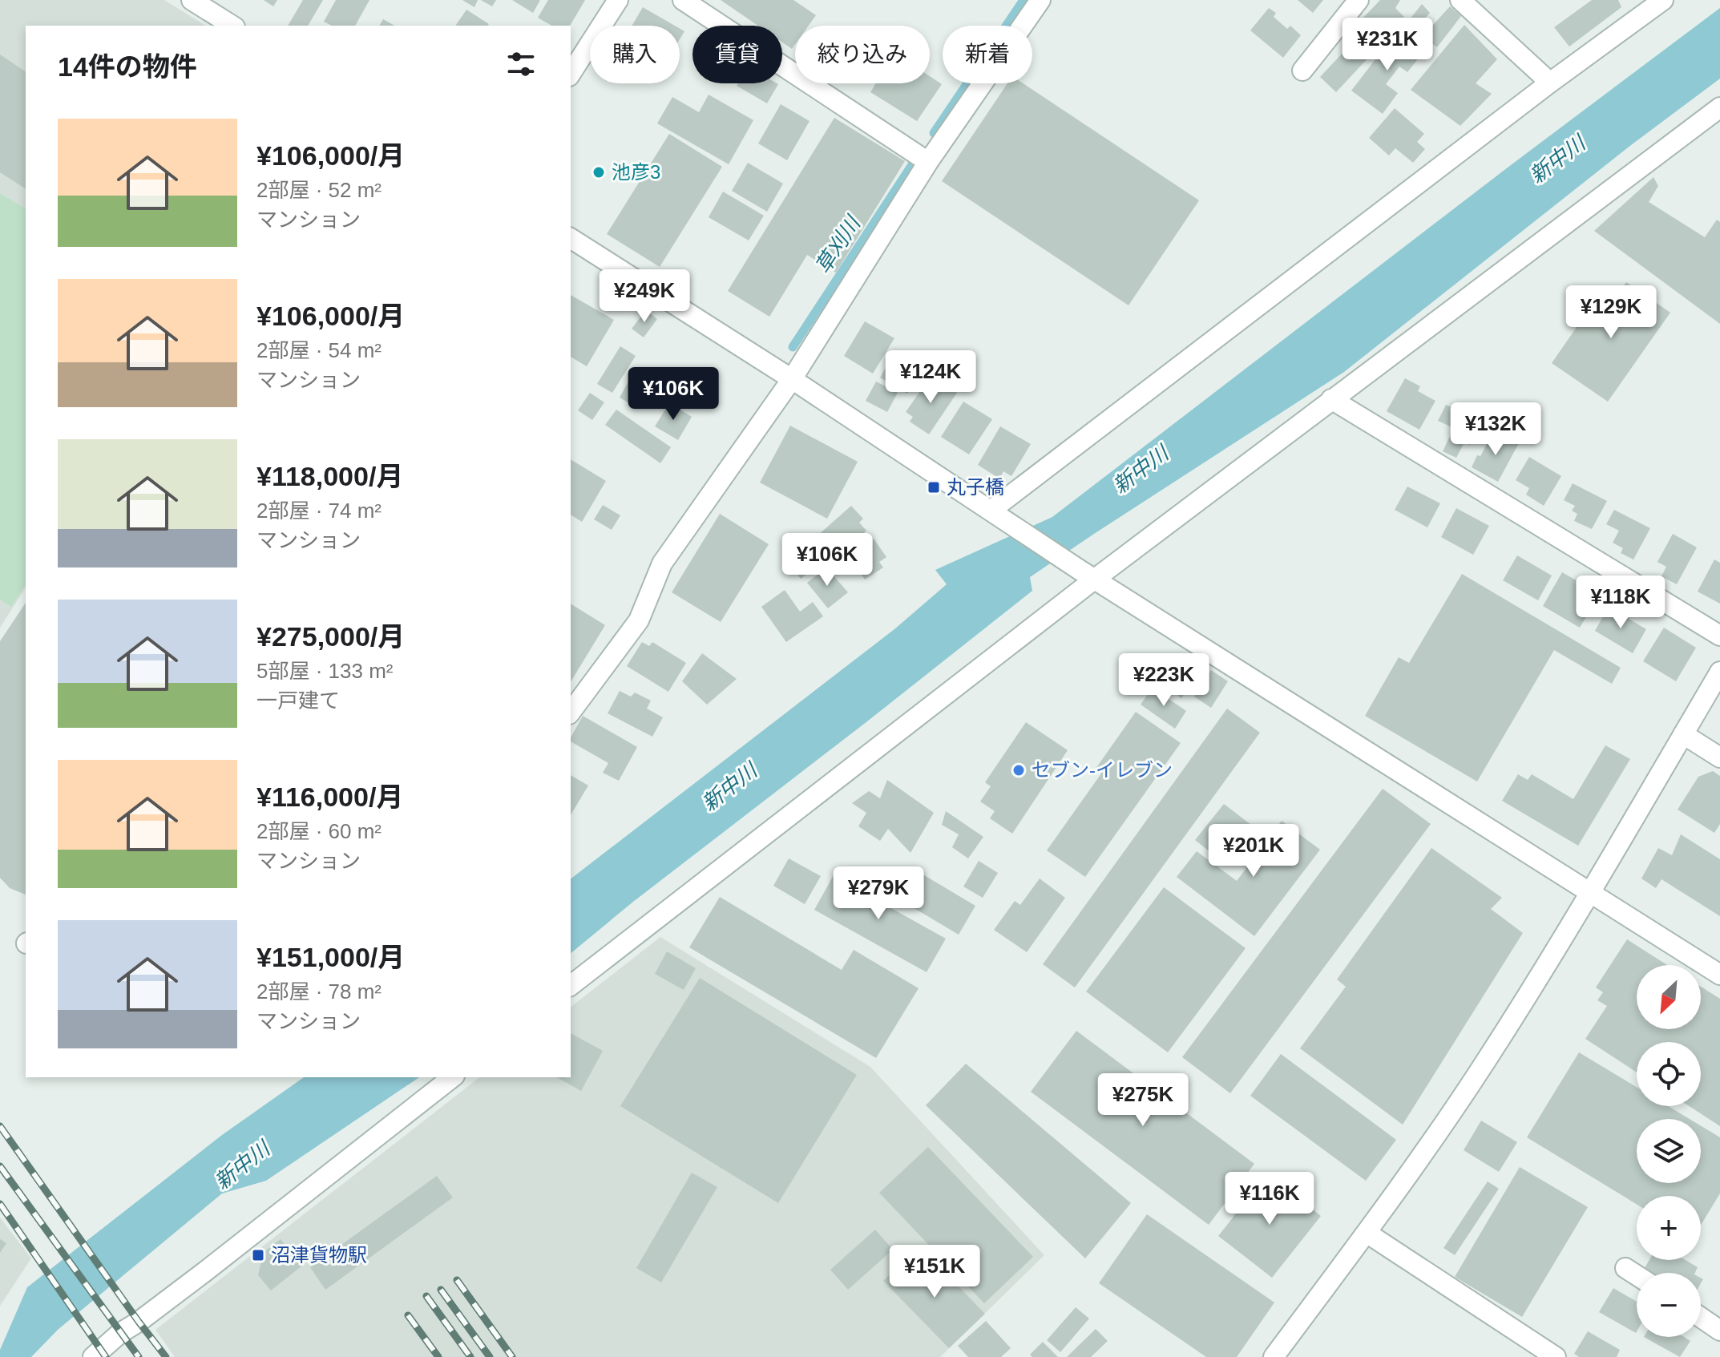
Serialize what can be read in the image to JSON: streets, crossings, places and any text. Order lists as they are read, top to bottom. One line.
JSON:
{"water":["新中川","草刈川"],"places":{"other":["池彦3","セブン-イレブン"],"transit":["丸子橋","沼津貨物駅"]},"north":"bottom left","page":{"price":["¥231K","¥249K","¥129K","¥124K","¥106K","¥132K","¥106K","¥118K","¥223K","¥201K","¥279K","¥275K","¥116K","¥151K"],"chip":["購入","賃貸","絞り込み","新着"],"heading":"14件の物件","list":[{"name":"¥106,000/月","note":"2部屋 · 52 m² · マンション"},{"name":"¥106,000/月","note":"2部屋 · 54 m² · マンション"},{"name":"¥118,000/月","note":"2部屋 · 74 m² · マンション"},{"name":"¥275,000/月","note":"5部屋 · 133 m² · 一戸建て"},{"name":"¥116,000/月","note":"2部屋 · 60 m² · マンション"},{"name":"¥151,000/月","note":"2部屋 · 78 m² · マンション"}],"map_buttons":["+","−"]}}
